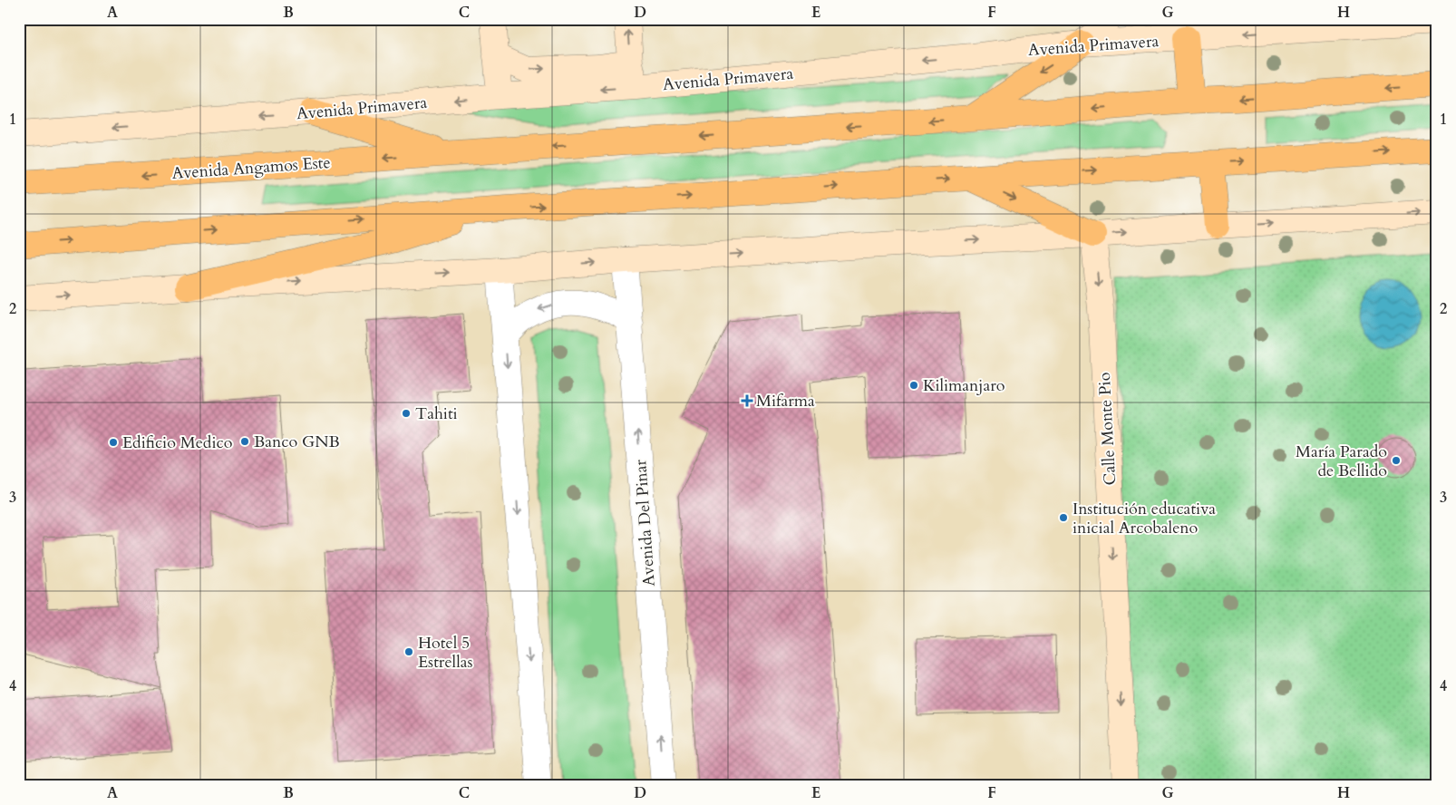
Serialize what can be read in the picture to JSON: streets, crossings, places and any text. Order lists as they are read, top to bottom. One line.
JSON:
{"streets":{"main road":["Avenida Primavera","Avenida Angamos Este","Calle Monte Pio"],"street":["Avenida Del Pinar"]},"one_way":["Calle Monte Pio"],"places":{"other":["Kilimanjaro","Tahiti","Banco GNB","Edificio Medico","María Parado de Bellido","Institución educativa inicial Arcobaleno","Hotel 5 Estrellas"],"health":["Mifarma"]},"grid":{"columns":["A","B","C","D","E","F","G","H"],"rows":["1","2","3","4"]}}
